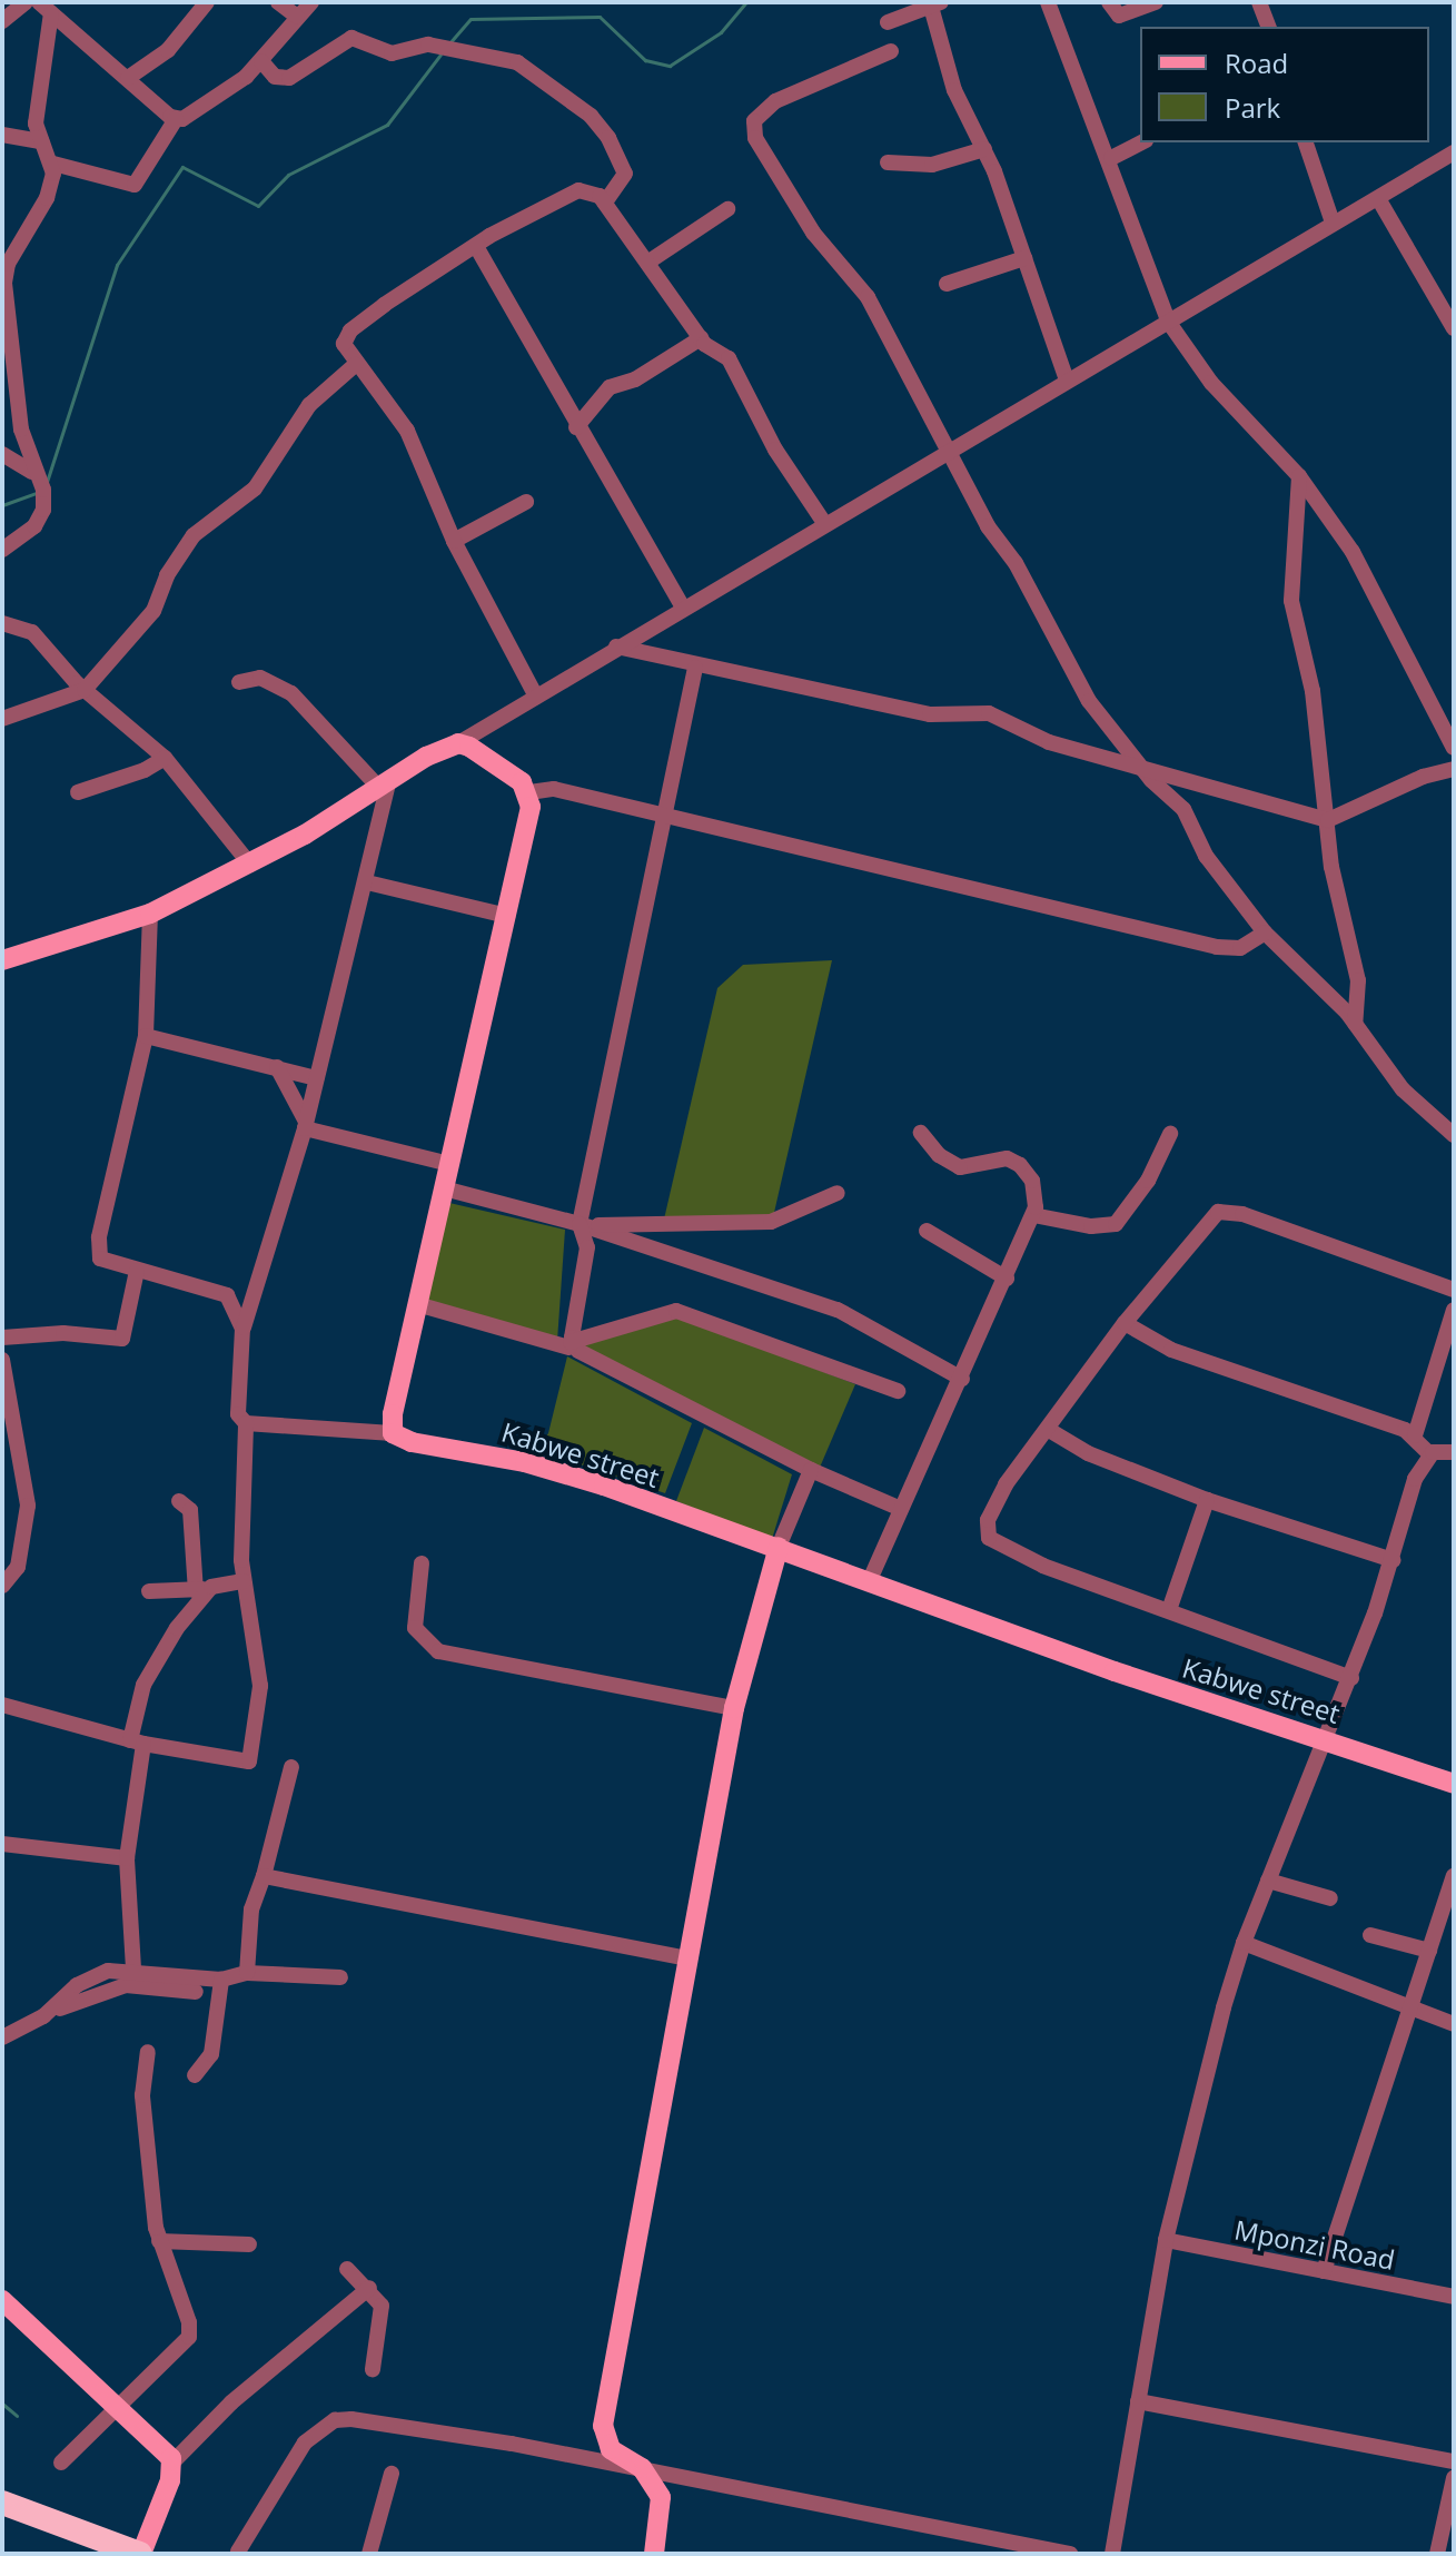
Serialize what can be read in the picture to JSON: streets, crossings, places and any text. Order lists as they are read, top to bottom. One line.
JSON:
{"streets":{"main road":["Kabwe street"],"street":["Mponzi Road"]},"legend":["Road","Park"]}
